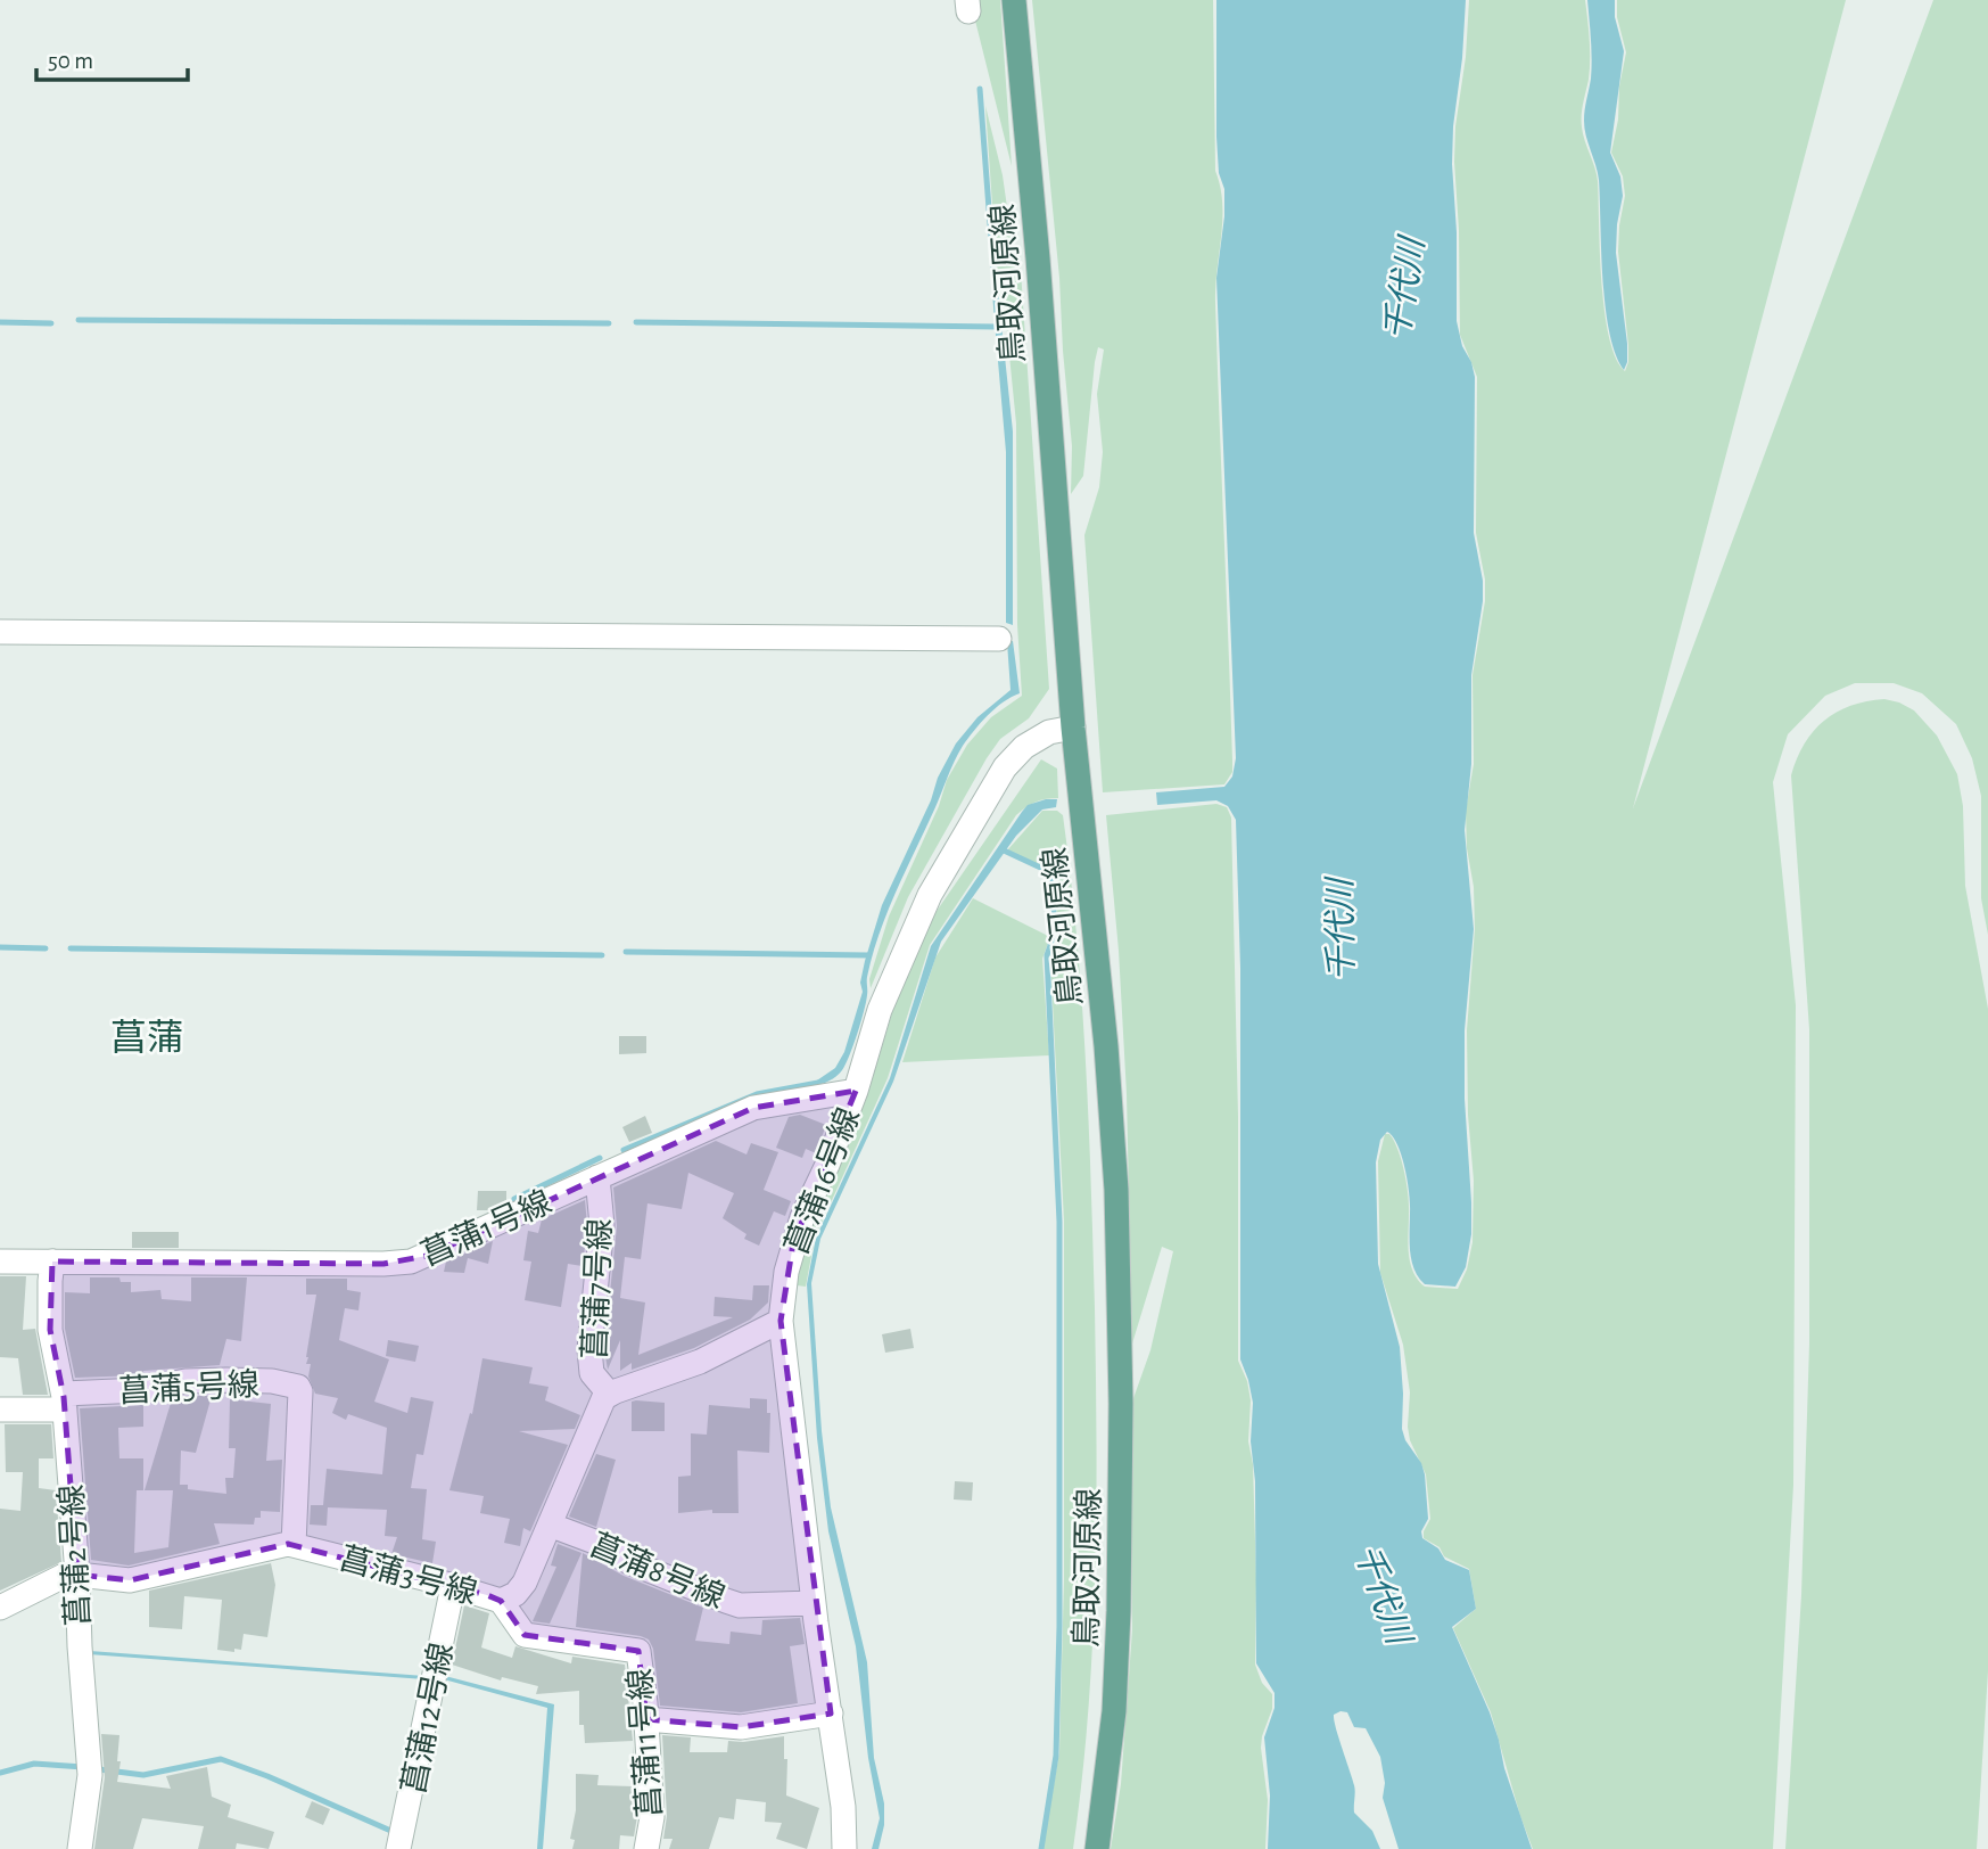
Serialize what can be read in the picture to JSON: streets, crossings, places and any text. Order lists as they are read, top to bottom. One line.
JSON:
{"streets":{"main road":["鳥取河原線"],"street":["菖蒲16号線","菖蒲1号線","菖蒲7号線","菖蒲5号線","菖蒲2号線","菖蒲8号線","菖蒲3号線","菖蒲12号線","菖蒲11号線"]},"crossings":[["鳥取河原線","菖蒲16号線"],["菖蒲16号線","菖蒲1号線"],["菖蒲16号線","菖蒲8号線"],["菖蒲1号線","菖蒲7号線"],["菖蒲1号線","菖蒲2号線"],["菖蒲7号線","菖蒲3号線"],["菖蒲5号線","菖蒲2号線"],["菖蒲5号線","菖蒲3号線"],["菖蒲2号線","菖蒲3号線"],["菖蒲8号線","菖蒲3号線"],["菖蒲3号線","菖蒲12号線"],["菖蒲3号線","菖蒲11号線"]],"districts":["菖蒲"],"water":["千代川"],"scale_bar":"50 m"}
